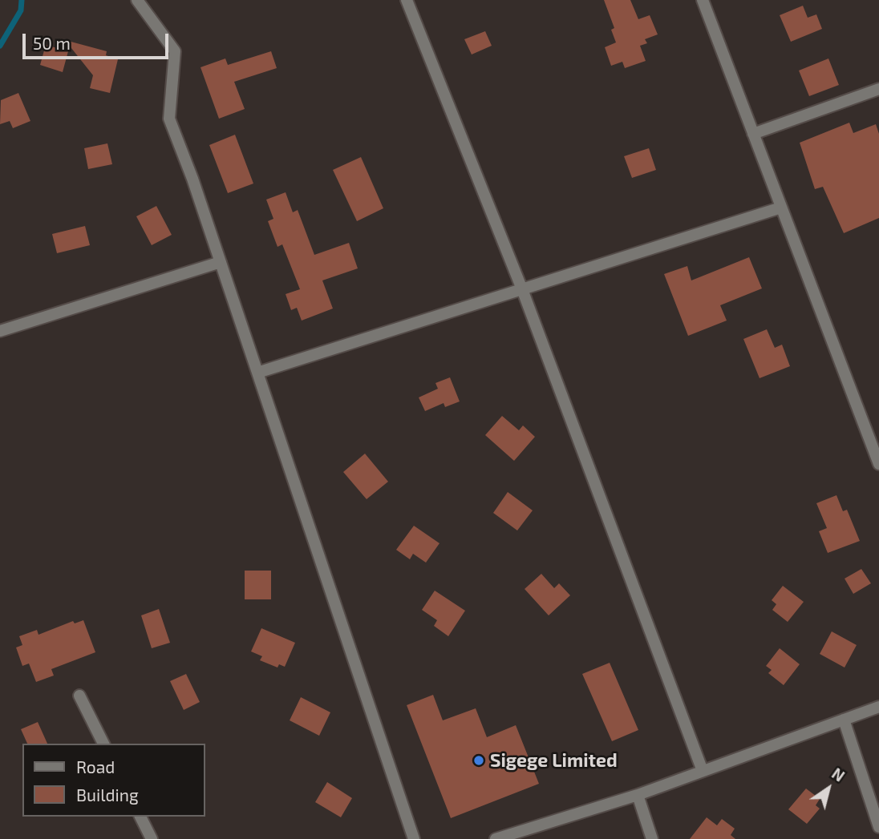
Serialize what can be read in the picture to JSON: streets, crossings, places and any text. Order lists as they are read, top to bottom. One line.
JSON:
{"places":["Sigege Limited"],"legend":["Road","Building"],"scale_bar":"50 m","north":"top right"}
